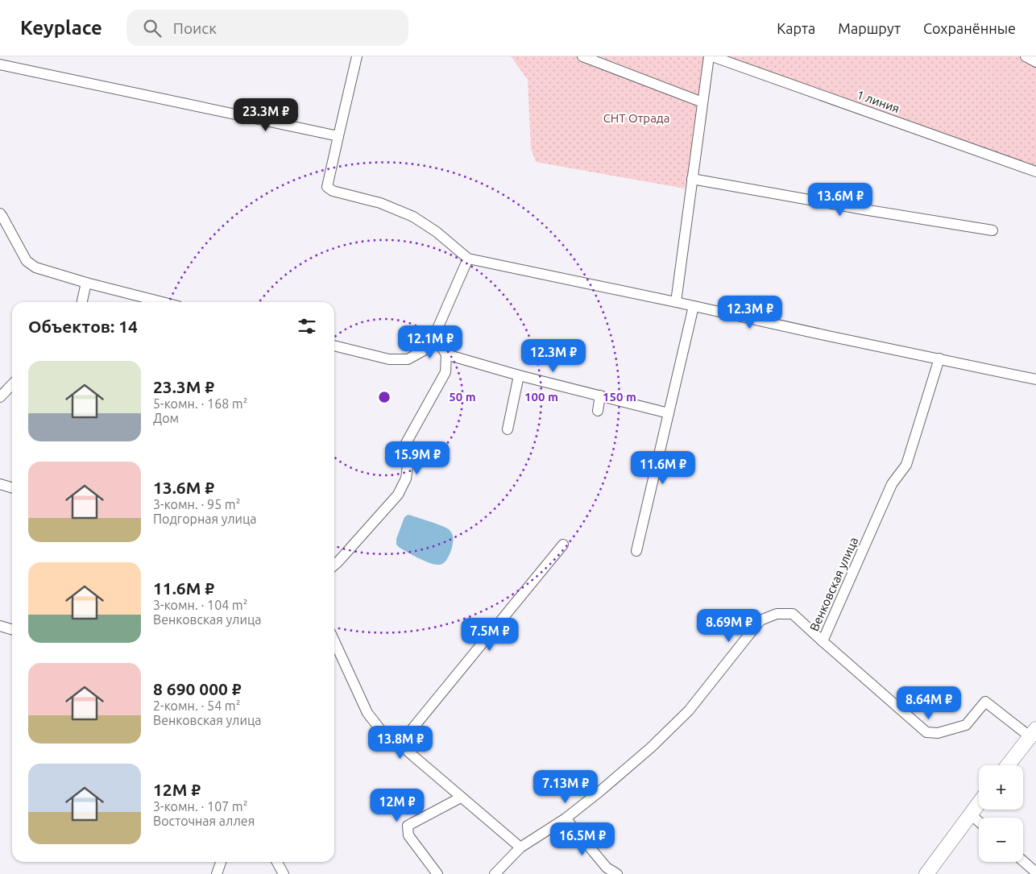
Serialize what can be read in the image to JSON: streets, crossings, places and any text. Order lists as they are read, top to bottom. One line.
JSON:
{"streets":{"street":["1 линия","Венковская улица"]},"parks":["СНТ Отрада"],"page":{"header":"Keyplace","search":"Поиск","nav":["Карта","Маршрут","Сохранённые"],"price":["23.3M ₽","13.6M ₽","12.3M ₽","12.1M ₽","12.3M ₽","15.9M ₽","11.6M ₽","8.69M ₽","7.5M ₽","8.64M ₽","13.8M ₽","7.13M ₽","12M ₽","16.5M ₽"],"heading":"Объектов: 14","list":[{"name":"23.3M ₽","note":"5-комн. · 168 m² · Дом"},{"name":"13.6M ₽","note":"3-комн. · 95 m² · Подгорная улица"},{"name":"11.6M ₽","note":"3-комн. · 104 m² · Венковская улица"},{"name":"8 690 000 ₽","note":"2-комн. · 54 m² · Венковская улица"},{"name":"12M ₽","note":"3-комн. · 107 m² · Восточная аллея"}],"map_buttons":["+","−"]},"rings":["50 m","100 m","150 m"]}
